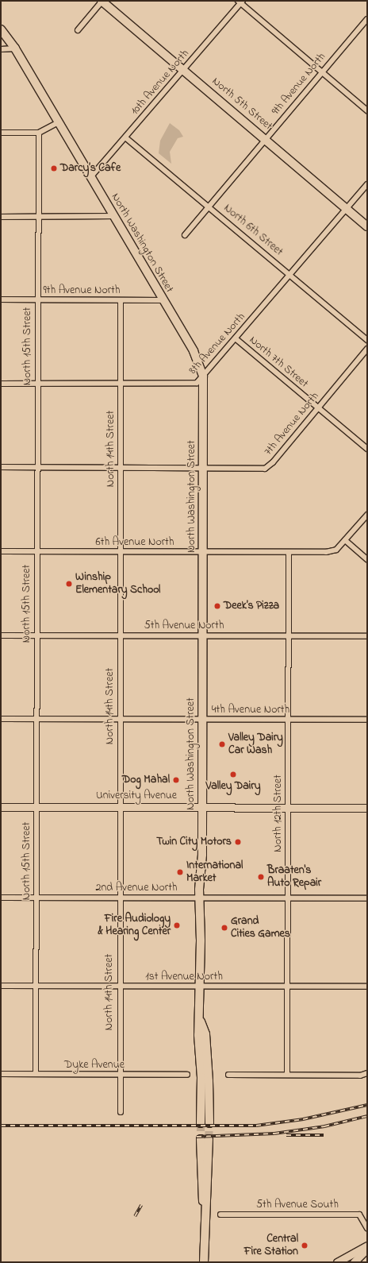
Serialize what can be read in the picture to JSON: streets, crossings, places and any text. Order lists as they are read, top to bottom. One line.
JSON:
{"streets":{"main road":["North 5th Street","North Washington Street"],"street":["10th Avenue North","9th Avenue North","North 6th Street","8th Avenue North","North 15th Street","North 7th Street","7th Avenue North","North 14th Street","6th Avenue North","5th Avenue North","4th Avenue North","University Avenue","North 12th Street","2nd Avenue North","1st Avenue North","Dyke Avenue","5th Avenue South"]},"crossings":[["10th Avenue North","North 5th Street"],["10th Avenue North","North 6th Street"],["10th Avenue North","North Washington Street"],["9th Avenue North","North 5th Street"],["9th Avenue North","North 6th Street"],["9th Avenue North","North Washington Street"],["9th Avenue North","North 15th Street"],["9th Avenue North","North 14th Street"],["North 5th Street","8th Avenue North"],["North 6th Street","8th Avenue North"],["North Washington Street","8th Avenue North"],["North Washington Street","7th Avenue North"],["North Washington Street","6th Avenue North"],["North Washington Street","5th Avenue North"],["North Washington Street","4th Avenue North"],["North Washington Street","University Avenue"],["North Washington Street","2nd Avenue North"],["North Washington Street","1st Avenue North"],["8th Avenue North","North 15th Street"],["8th Avenue North","North 7th Street"],["8th Avenue North","North 14th Street"],["North 15th Street","7th Avenue North"],["North 15th Street","6th Avenue North"],["North 15th Street","5th Avenue North"],["North 15th Street","4th Avenue North"],["North 15th Street","University Avenue"],["North 15th Street","2nd Avenue North"],["North 15th Street","1st Avenue North"],["North 15th Street","Dyke Avenue"],["North 7th Street","7th Avenue North"],["7th Avenue North","North 14th Street"],["North 14th Street","6th Avenue North"],["North 14th Street","5th Avenue North"],["North 14th Street","4th Avenue North"],["North 14th Street","University Avenue"],["North 14th Street","2nd Avenue North"],["North 14th Street","1st Avenue North"],["North 14th Street","Dyke Avenue"],["6th Avenue North","North 12th Street"],["5th Avenue North","North 12th Street"],["4th Avenue North","North 12th Street"],["University Avenue","North 12th Street"],["North 12th Street","2nd Avenue North"],["North 12th Street","1st Avenue North"]],"places":["Darcy’s Cafe","Winship Elementary School","Deek’s Pizza","Valley Dairy Car Wash","Valley Dairy","Dog Mahal","Twin City Motors","International Market","Braaten's Auto Repair","Fire Audiology & Hearing Center","Grand Cities Games","Central Fire Station"]}
